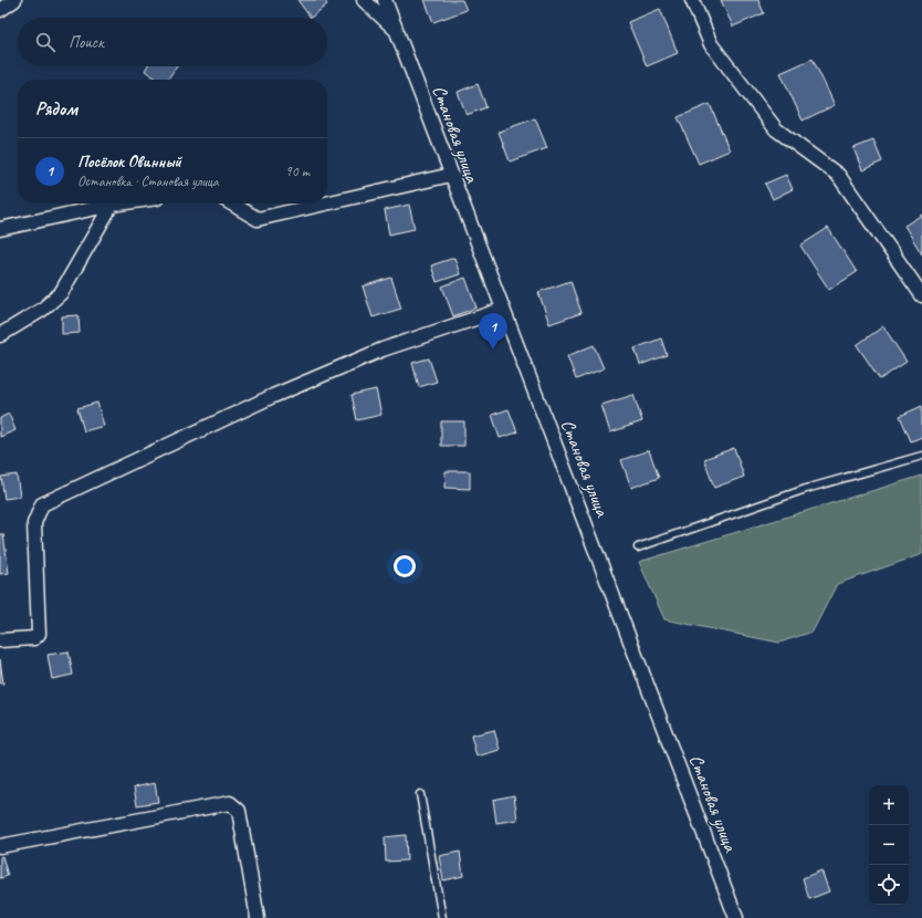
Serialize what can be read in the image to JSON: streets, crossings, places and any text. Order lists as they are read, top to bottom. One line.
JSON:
{"streets":{"street":["Становая улица"]},"page":{"search":"Поиск","heading":"Рядом","list":[{"mark":"1","name":"Посёлок Овинный","note":"Остановка · Становая улица","value":"90 m"}],"pins":"1","map_buttons":["+","−"]}}
